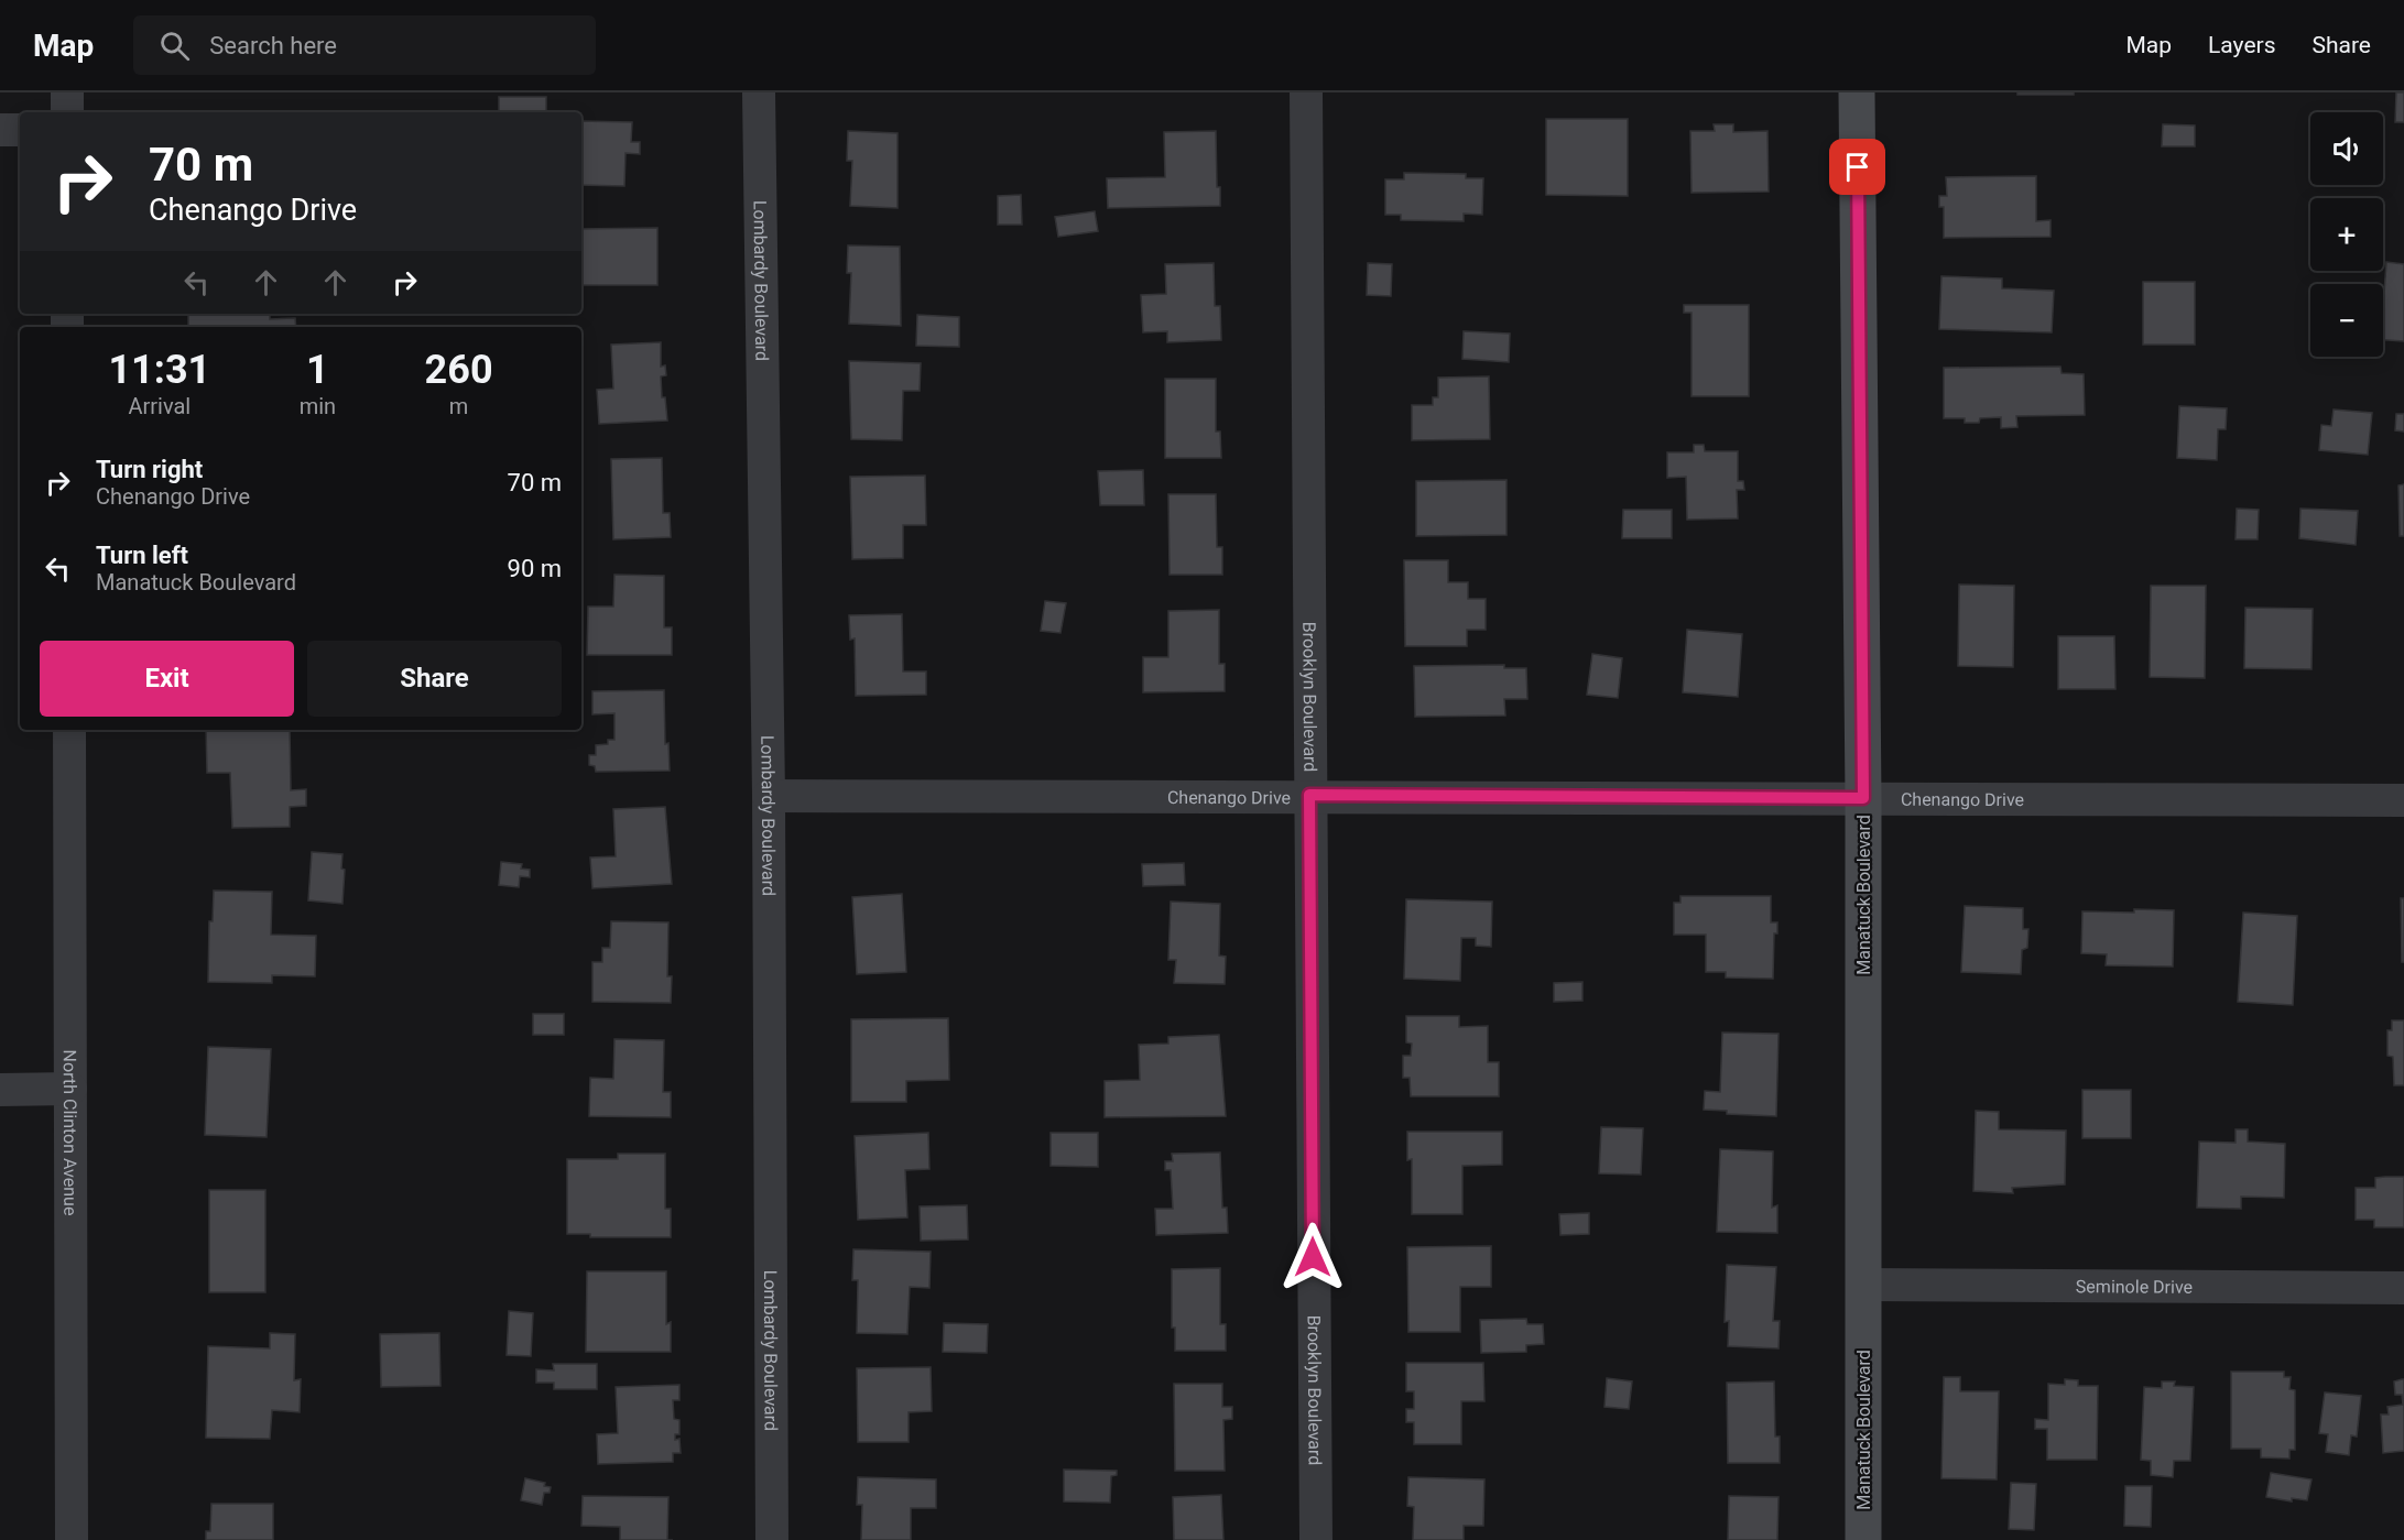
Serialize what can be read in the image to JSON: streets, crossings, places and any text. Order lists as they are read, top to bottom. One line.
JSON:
{"streets":{"street":["Lombardy Boulevard","Brooklyn Boulevard","Chenango Drive","Manatuck Boulevard","North Clinton Avenue","Seminole Drive"]},"crossings":[["Lombardy Boulevard","Chenango Drive"],["Brooklyn Boulevard","Chenango Drive"],["Chenango Drive","Manatuck Boulevard"],["Manatuck Boulevard","Seminole Drive"]],"page":{"header":"Map","search":"Search here","nav":["Map","Layers","Share"],"map_buttons":["+","−"],"turn":["70 m","Chenango Drive"],"eta":["11:31","Arrival","1","min","260","m"],"list":[{"name":"Turn right","note":"Chenango Drive","value":"70 m"},{"name":"Turn left","note":"Manatuck Boulevard","value":"90 m"}],"buttons":["Exit","Share"]}}
